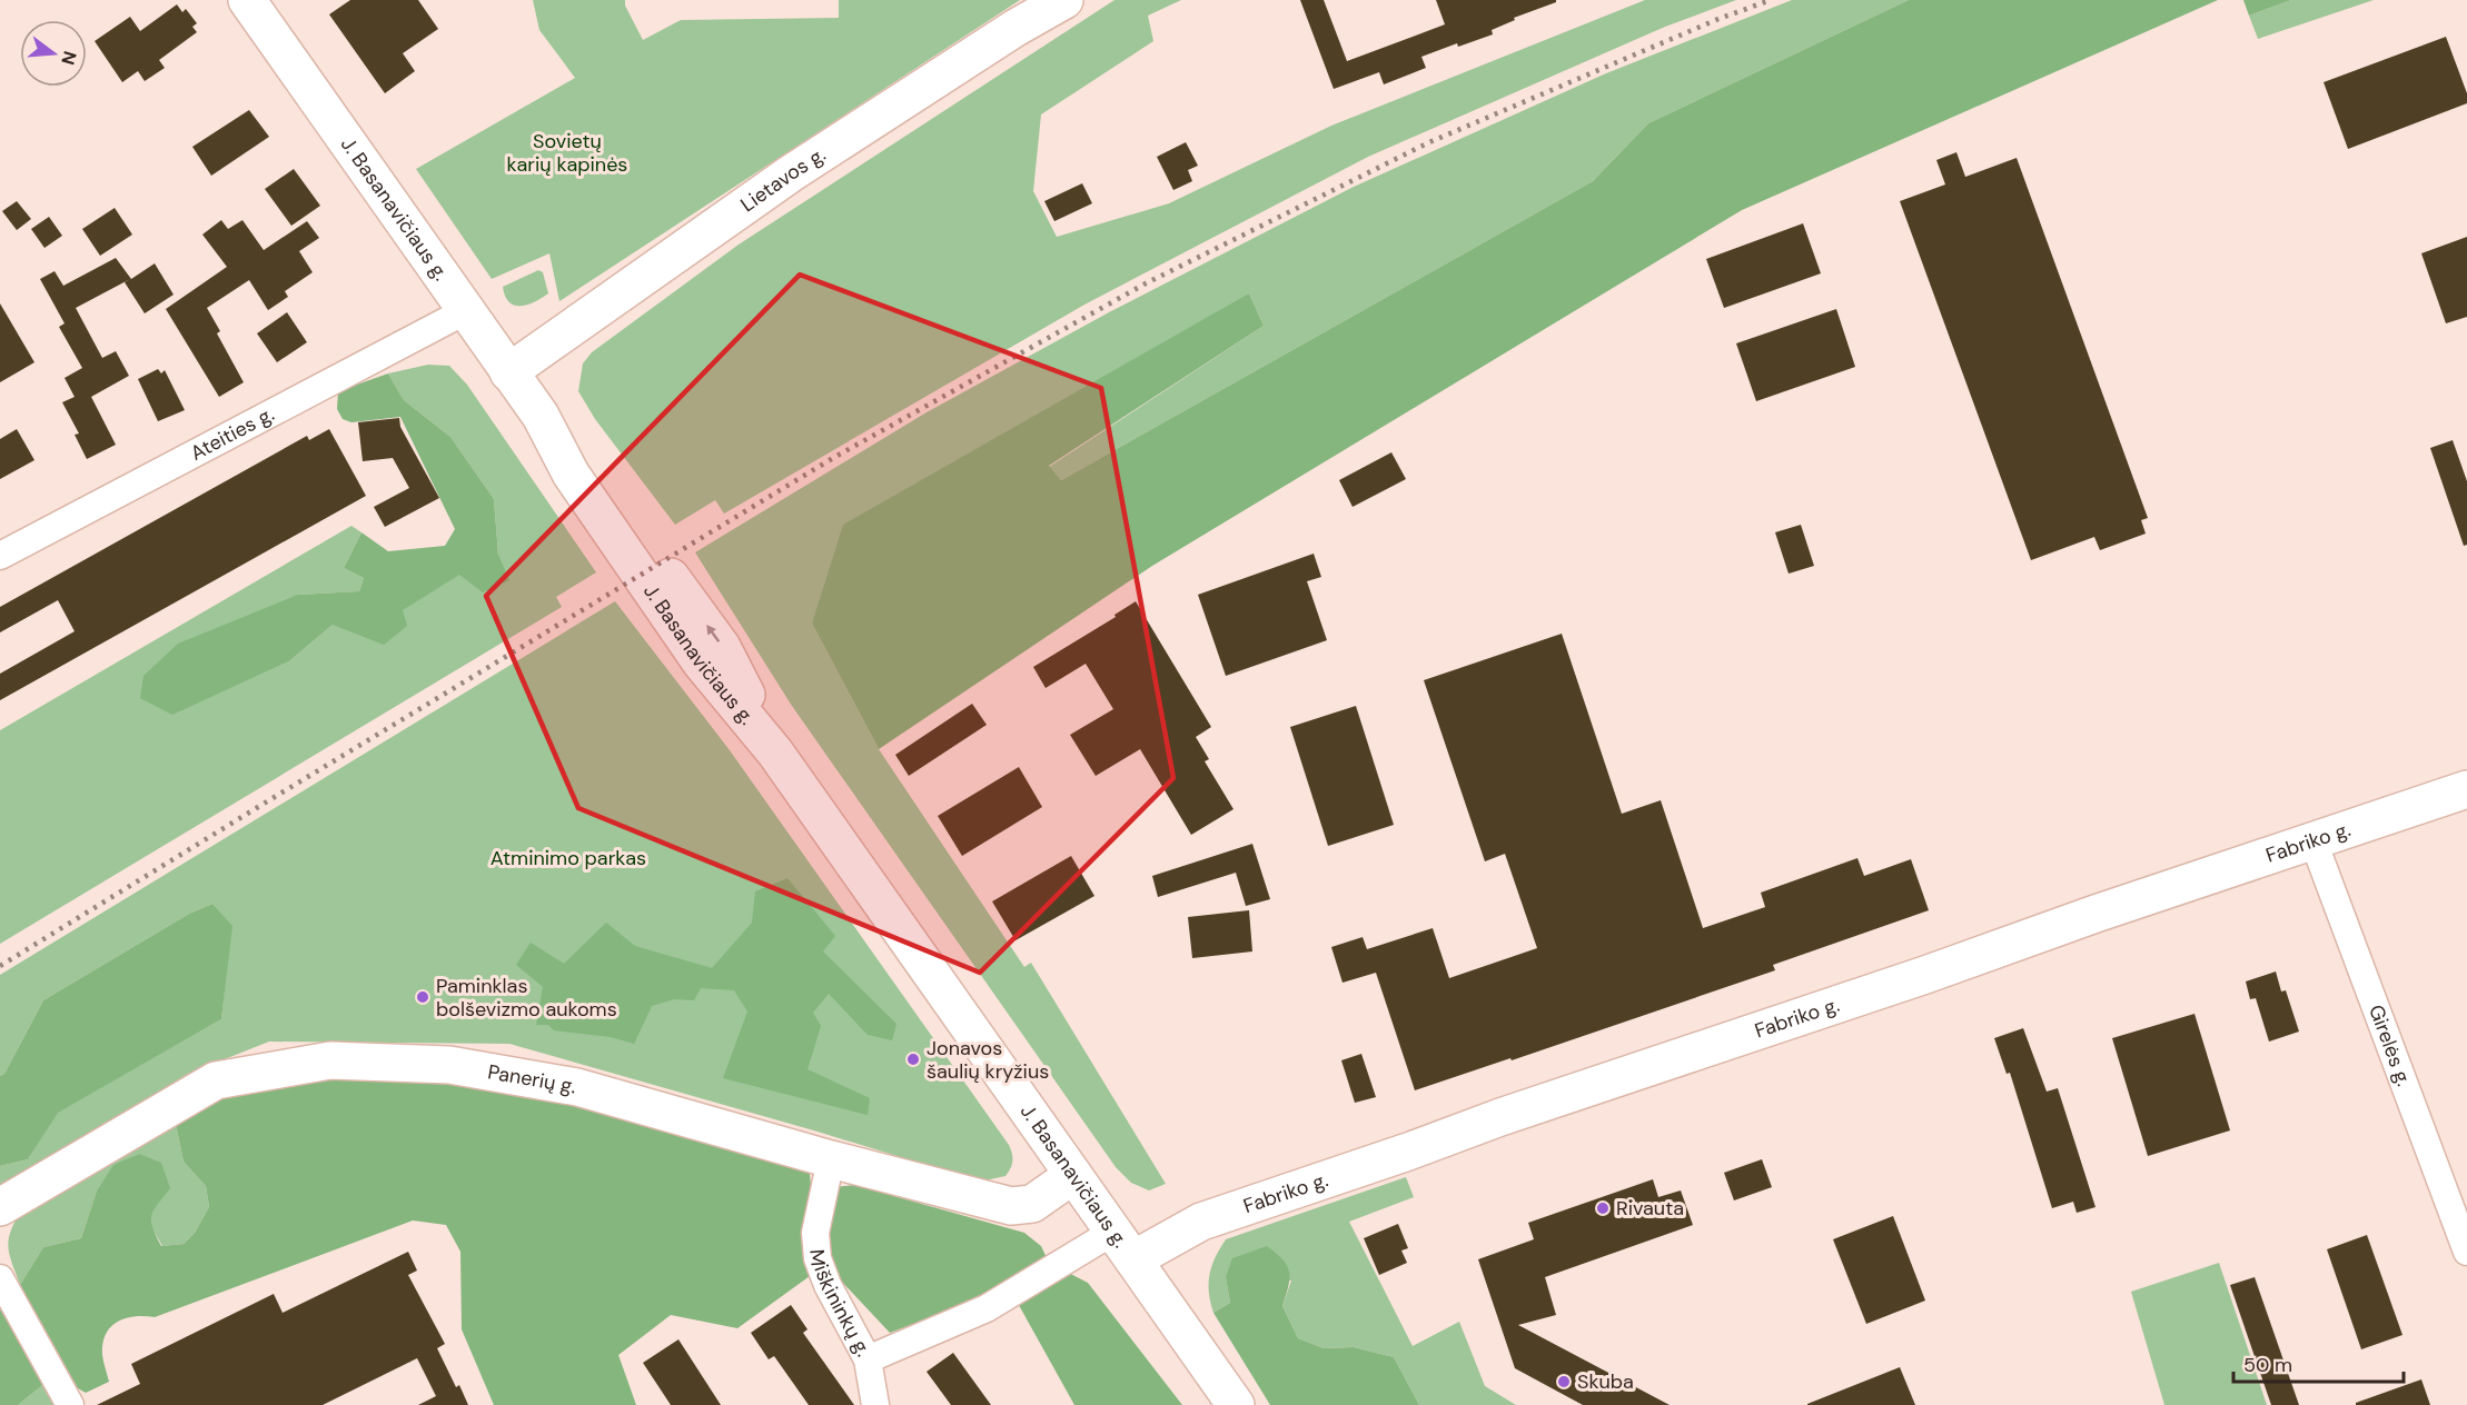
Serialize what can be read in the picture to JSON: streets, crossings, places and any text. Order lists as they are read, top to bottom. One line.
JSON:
{"streets":{"street":["Lietavos g.","J. Basanavičiaus g.","Ateities g.","Fabriko g.","Girelės g.","Panerių g.","Miškininkų g."]},"crossings":[["Lietavos g.","J. Basanavičiaus g."],["J. Basanavičiaus g.","Ateities g."],["J. Basanavičiaus g.","Fabriko g."],["J. Basanavičiaus g.","Panerių g."],["Fabriko g.","Girelės g."],["Panerių g.","Miškininkų g."]],"parks":["Sovietų karių kapinės","Atminimo parkas"],"places":["Paminklas bolševizmo aukoms","Jonavos šaulių kryžius","Rivauta","Skuba"],"scale_bar":"50 m","north":"right"}
